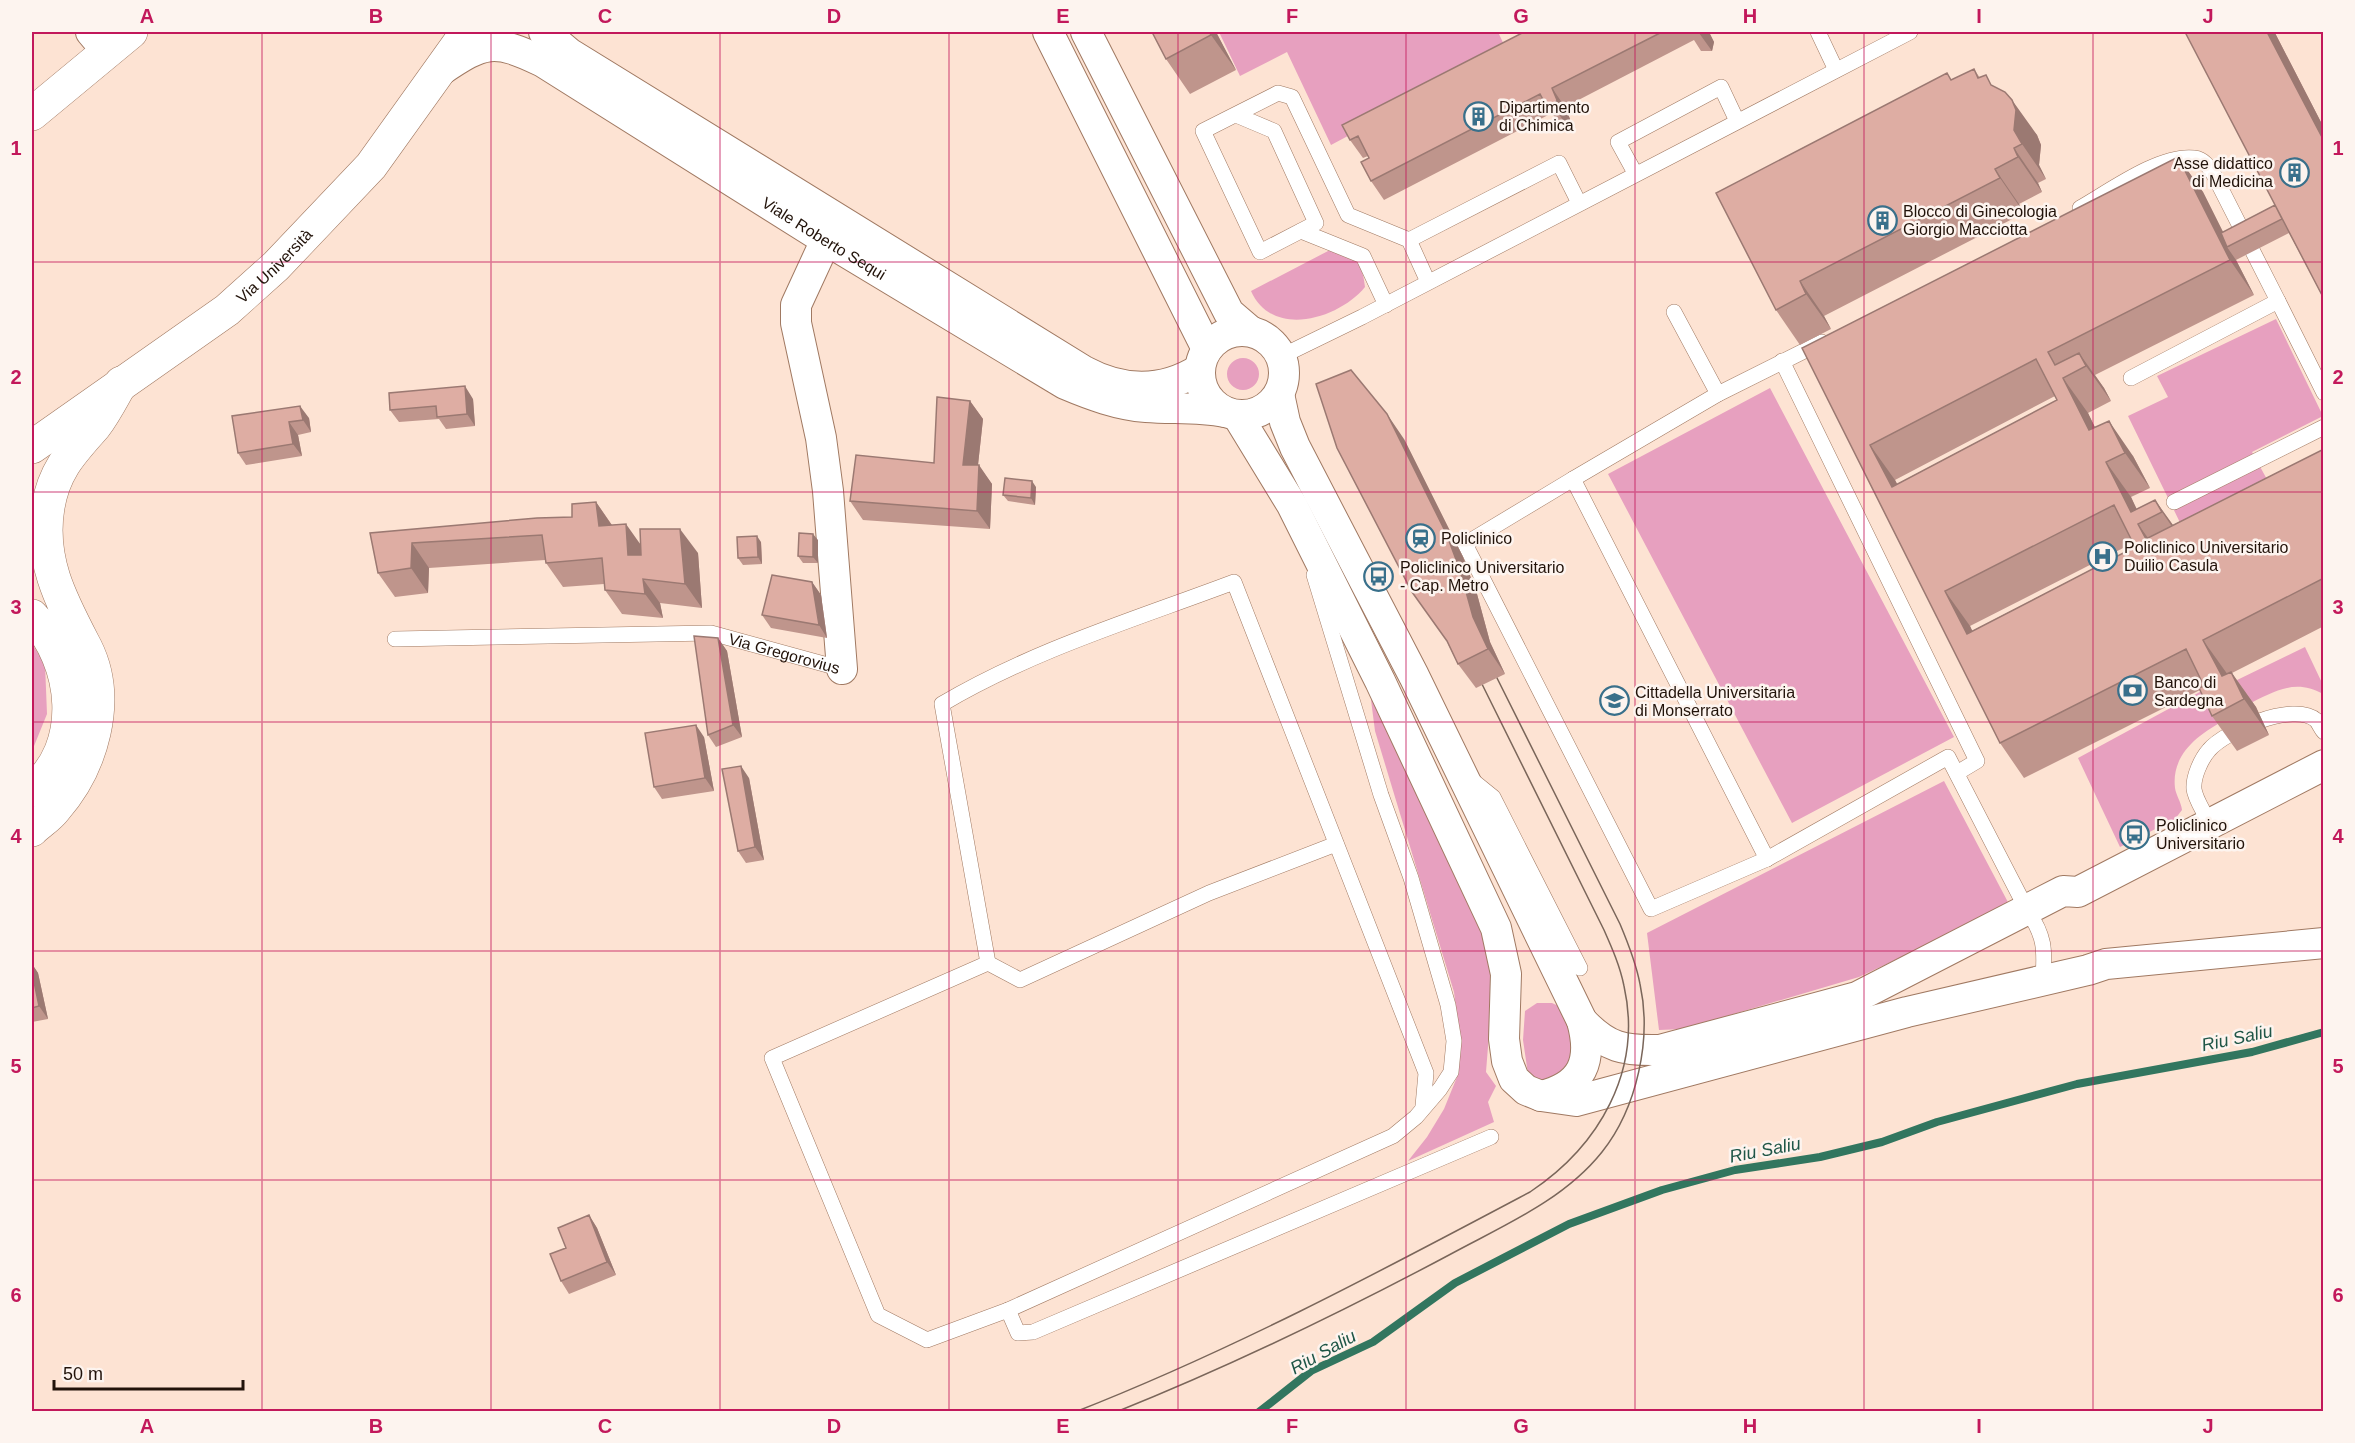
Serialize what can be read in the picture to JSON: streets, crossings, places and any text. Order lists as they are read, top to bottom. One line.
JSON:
{"streets":{"main road":["Via Università"],"street":["Viale Roberto Sequi","Via Gregorovius"]},"crossings":[["Viale Roberto Sequi","Via Università"],["Viale Roberto Sequi","Via Gregorovius"]],"water":["Riu Saliu"],"places":{"building":["Dipartimento di Chimica","Asse didattico di Medicina","Blocco di Ginecologia Giorgio Macciotta"],"station":["Policlinico"],"hospital":["Policlinico Universitario Duilio Casula"],"bus stop":["Policlinico Universitario - Cap. Metro","Policlinico Universitario"],"bank":["Banco di Sardegna"],"school or university":["Cittadella Universitaria di Monserrato"]},"scale_bar":"50 m","grid":{"columns":["A","B","C","D","E","F","G","H","I","J"],"rows":["1","2","3","4","5","6"]}}
